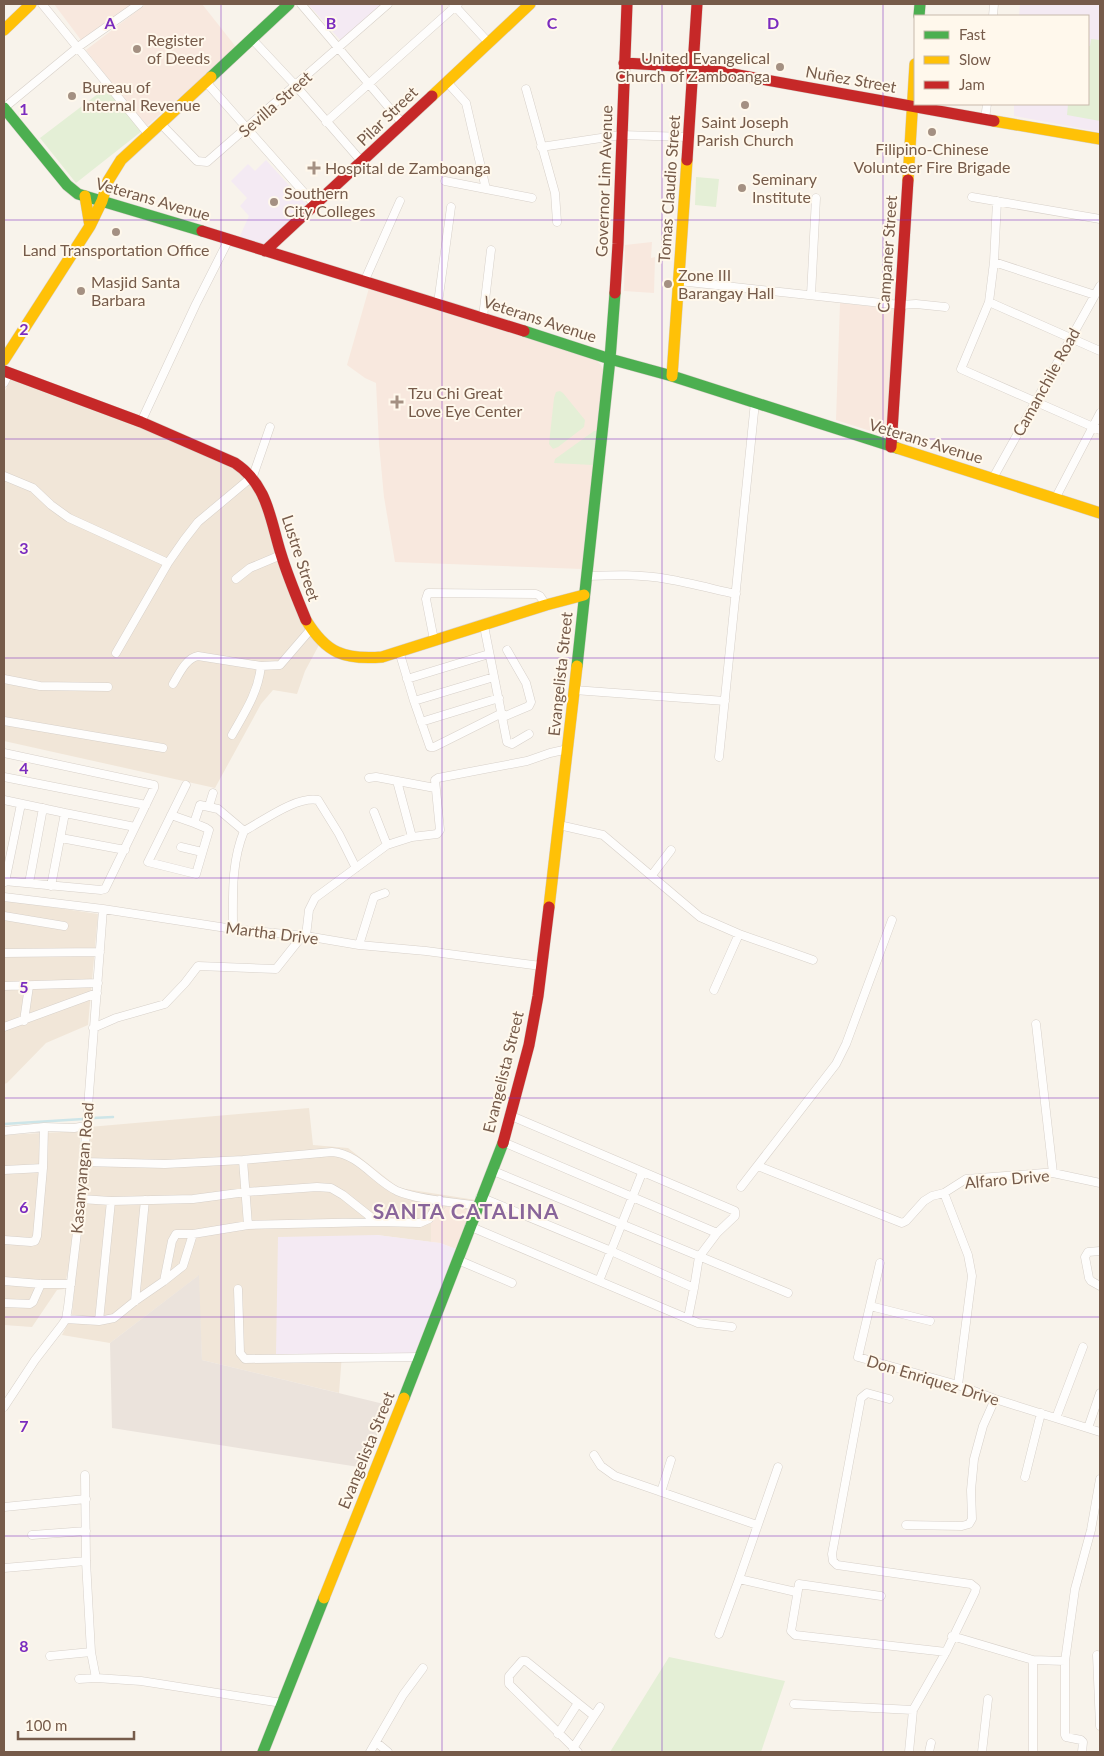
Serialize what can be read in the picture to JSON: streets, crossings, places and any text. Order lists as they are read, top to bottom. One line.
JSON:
{"streets":{"main road":["Nuñez Street","Pilar Street","Governor Lim Avenue","Tomas Claudio Street","Veterans Avenue","Campaner Street","Lustre Street","Evangelista Street"],"street":["Sevilla Street","Camanchile Road","Martha Drive","Kasanyangan Road","Alfaro Drive","Don Enriquez Drive"]},"crossings":[["Nuñez Street","Governor Lim Avenue"],["Nuñez Street","Tomas Claudio Street"],["Nuñez Street","Campaner Street"],["Pilar Street","Veterans Avenue"],["Governor Lim Avenue","Veterans Avenue"],["Governor Lim Avenue","Evangelista Street"],["Tomas Claudio Street","Veterans Avenue"],["Veterans Avenue","Campaner Street"],["Veterans Avenue","Camanchile Road"],["Veterans Avenue","Evangelista Street"],["Lustre Street","Evangelista Street"],["Evangelista Street","Martha Drive"],["Martha Drive","Kasanyangan Road"]],"districts":["SANTA CATALINA"],"places":{"other":["Register of Deeds","United Evangelical Church of Zamboanga","Bureau of Internal Revenue","Saint Joseph Parish Church","Filipino-Chinese Volunteer Fire Brigade","Seminary Institute","Southern City Colleges","Land Transportation Office","Zone III Barangay Hall","Masjid Santa Barbara"],"health":["Hospital de Zamboanga","Tzu Chi Great Love Eye Center"]},"legend":["Fast","Slow","Jam"],"scale_bar":"100 m","grid":{"columns":["A","B","C","D"],"rows":["1","2","3","4","5","6","7","8"]}}
